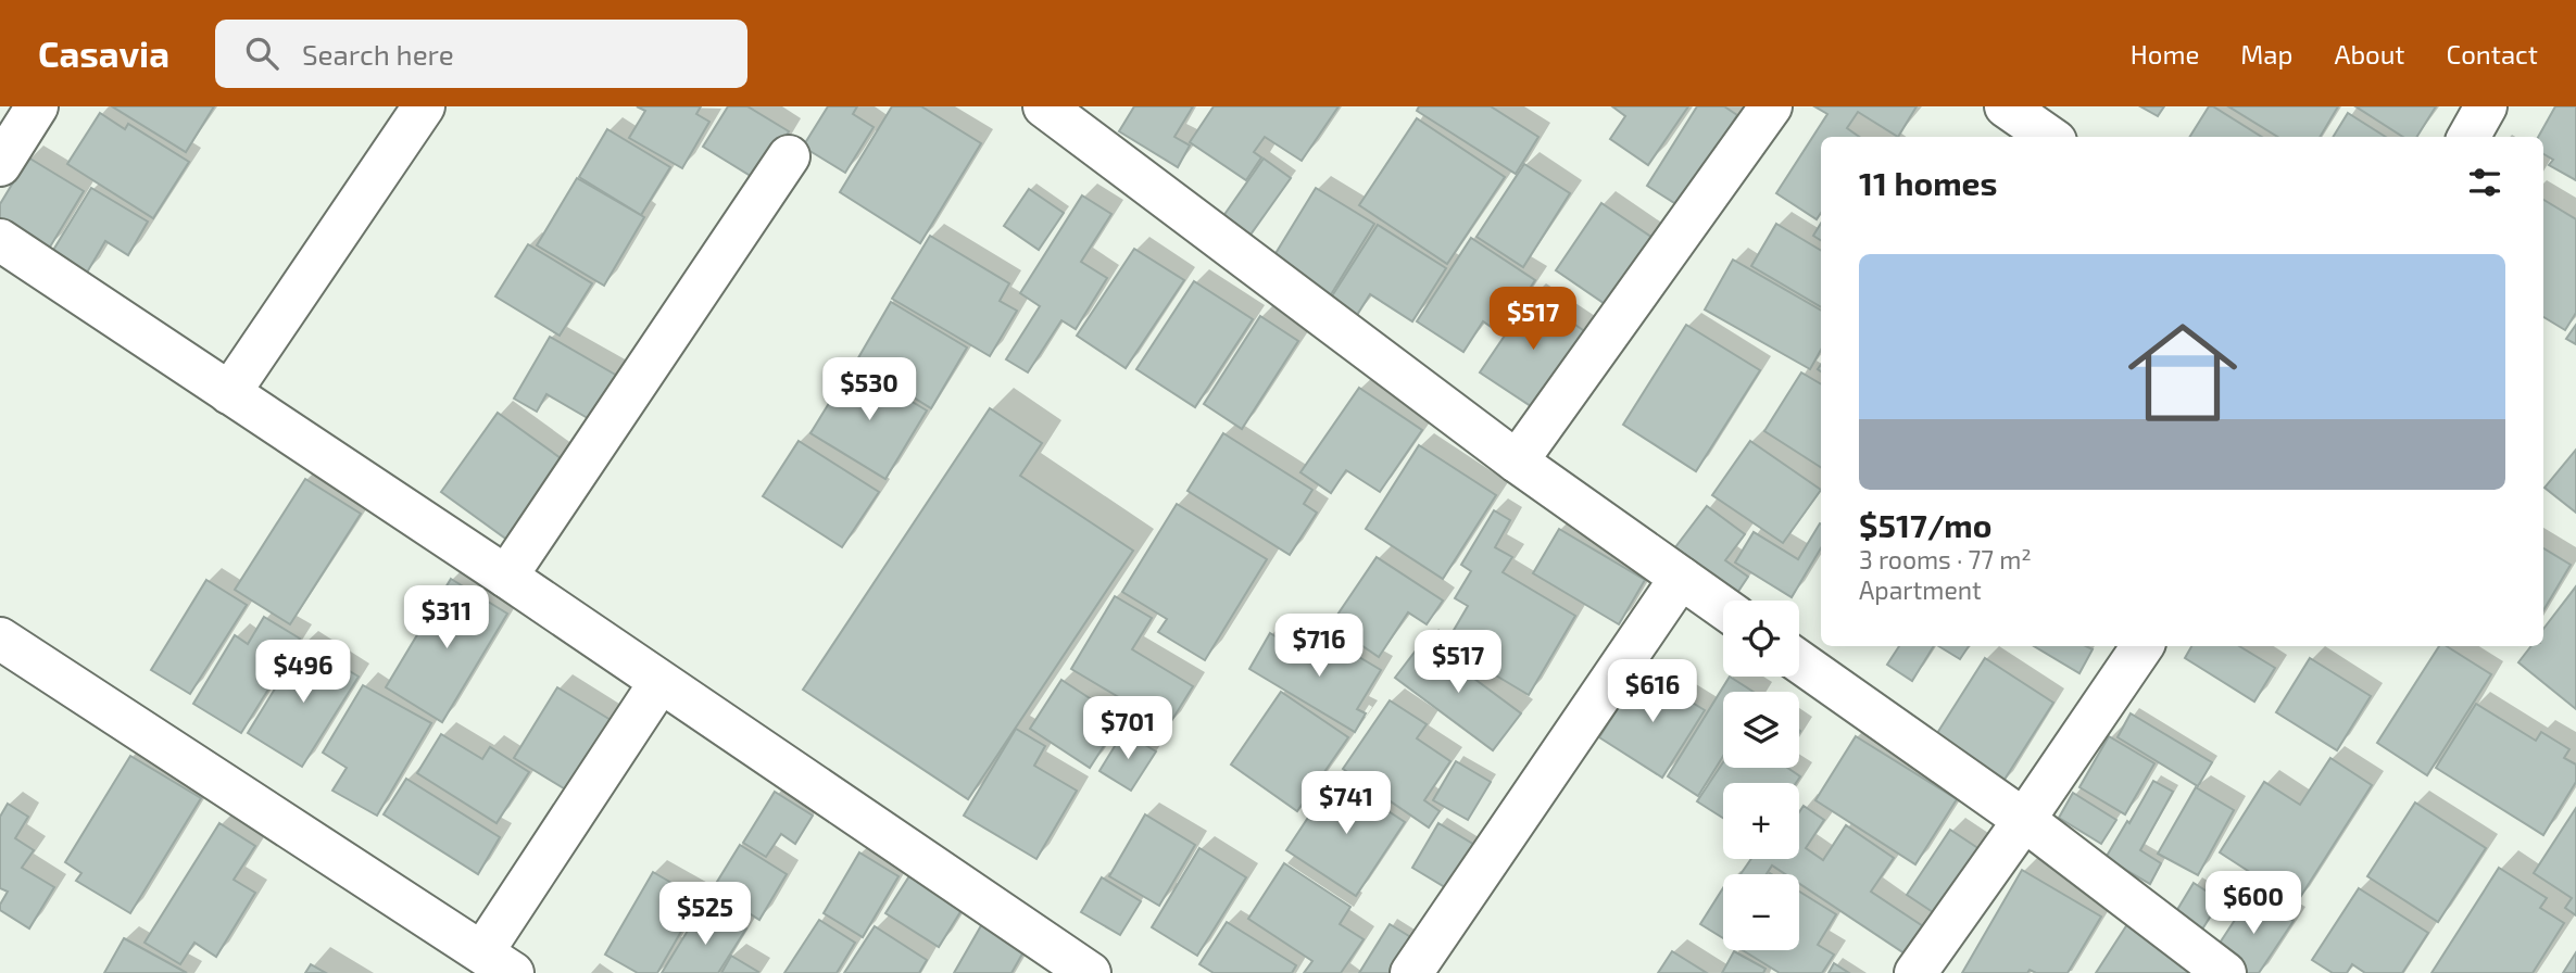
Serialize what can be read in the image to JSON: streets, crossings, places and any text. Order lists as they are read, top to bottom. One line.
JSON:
{"page":{"header":"Casavia","search":"Search here","nav":["Home","Map","About","Contact"],"heading":"11 homes","list":[{"name":"$517/mo","note":"3 rooms · 77 m² · Apartment"}],"price":["$517","$530","$311","$716","$517","$496","$616","$701","$741","$600","$525"],"map_buttons":["+","−"]}}
